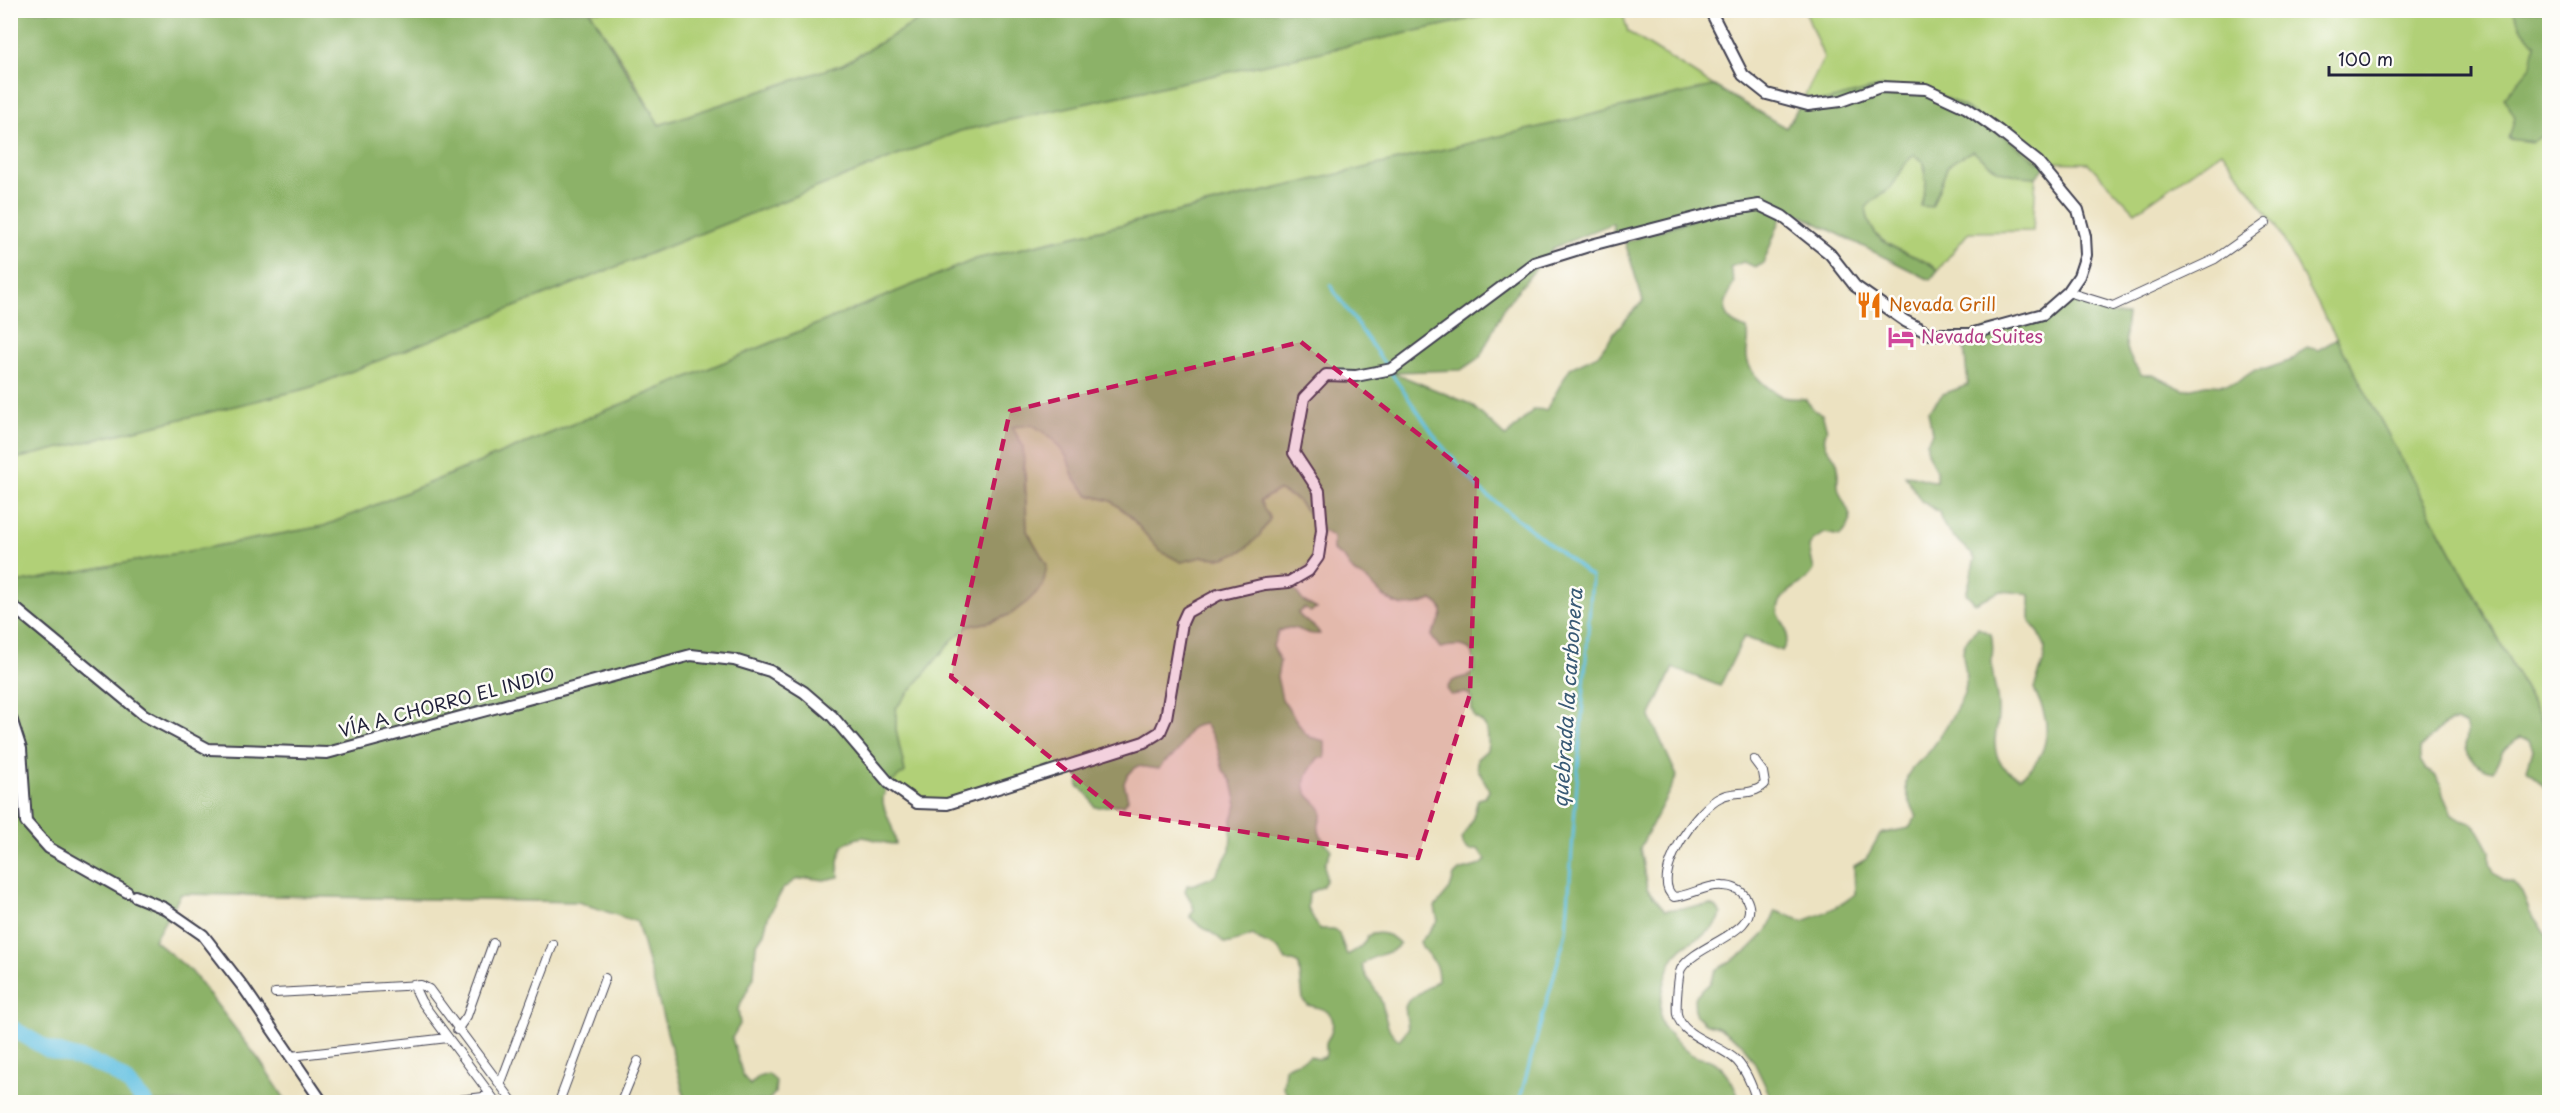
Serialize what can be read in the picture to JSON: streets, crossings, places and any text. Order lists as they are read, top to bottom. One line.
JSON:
{"streets":{"street":["VÍA A CHORRO EL INDIO"]},"water":["quebrada la carbonera"],"places":{"restaurant":["Nevada Grill"],"hotel":["Nevada Suites"]},"scale_bar":"100 m"}
